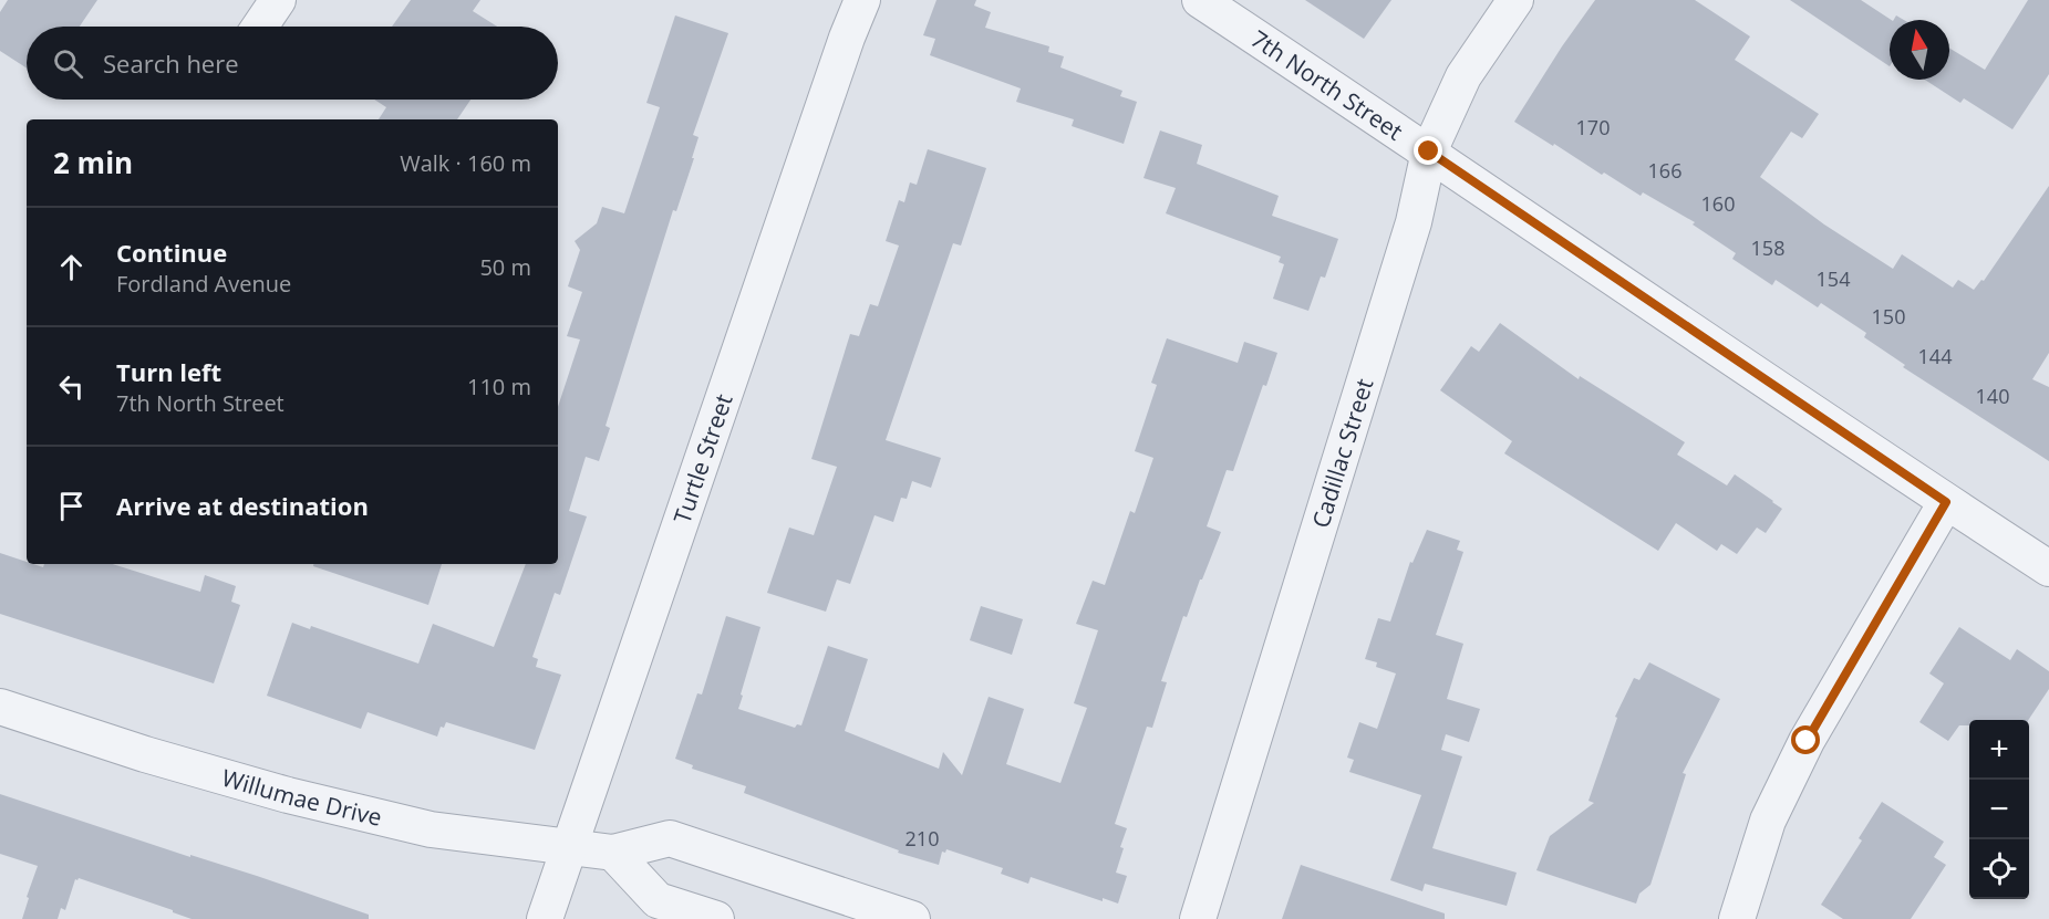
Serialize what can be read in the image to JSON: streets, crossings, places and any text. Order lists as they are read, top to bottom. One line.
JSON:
{"streets":{"street":["7th North Street","Cadillac Street","Turtle Street","Willumae Drive"]},"crossings":[["7th North Street","Cadillac Street"],["Turtle Street","Willumae Drive"]],"house_numbers":["170","166","160","158","154","150","144","140","210"],"north":"top","page":{"search":"Search here","heading":["2 min","Walk · 160 m"],"list":[["Continue","Fordland Avenue","50 m"],["Turn left","7th North Street","110 m"],"Arrive at destination"],"map_buttons":["+","−"]}}
